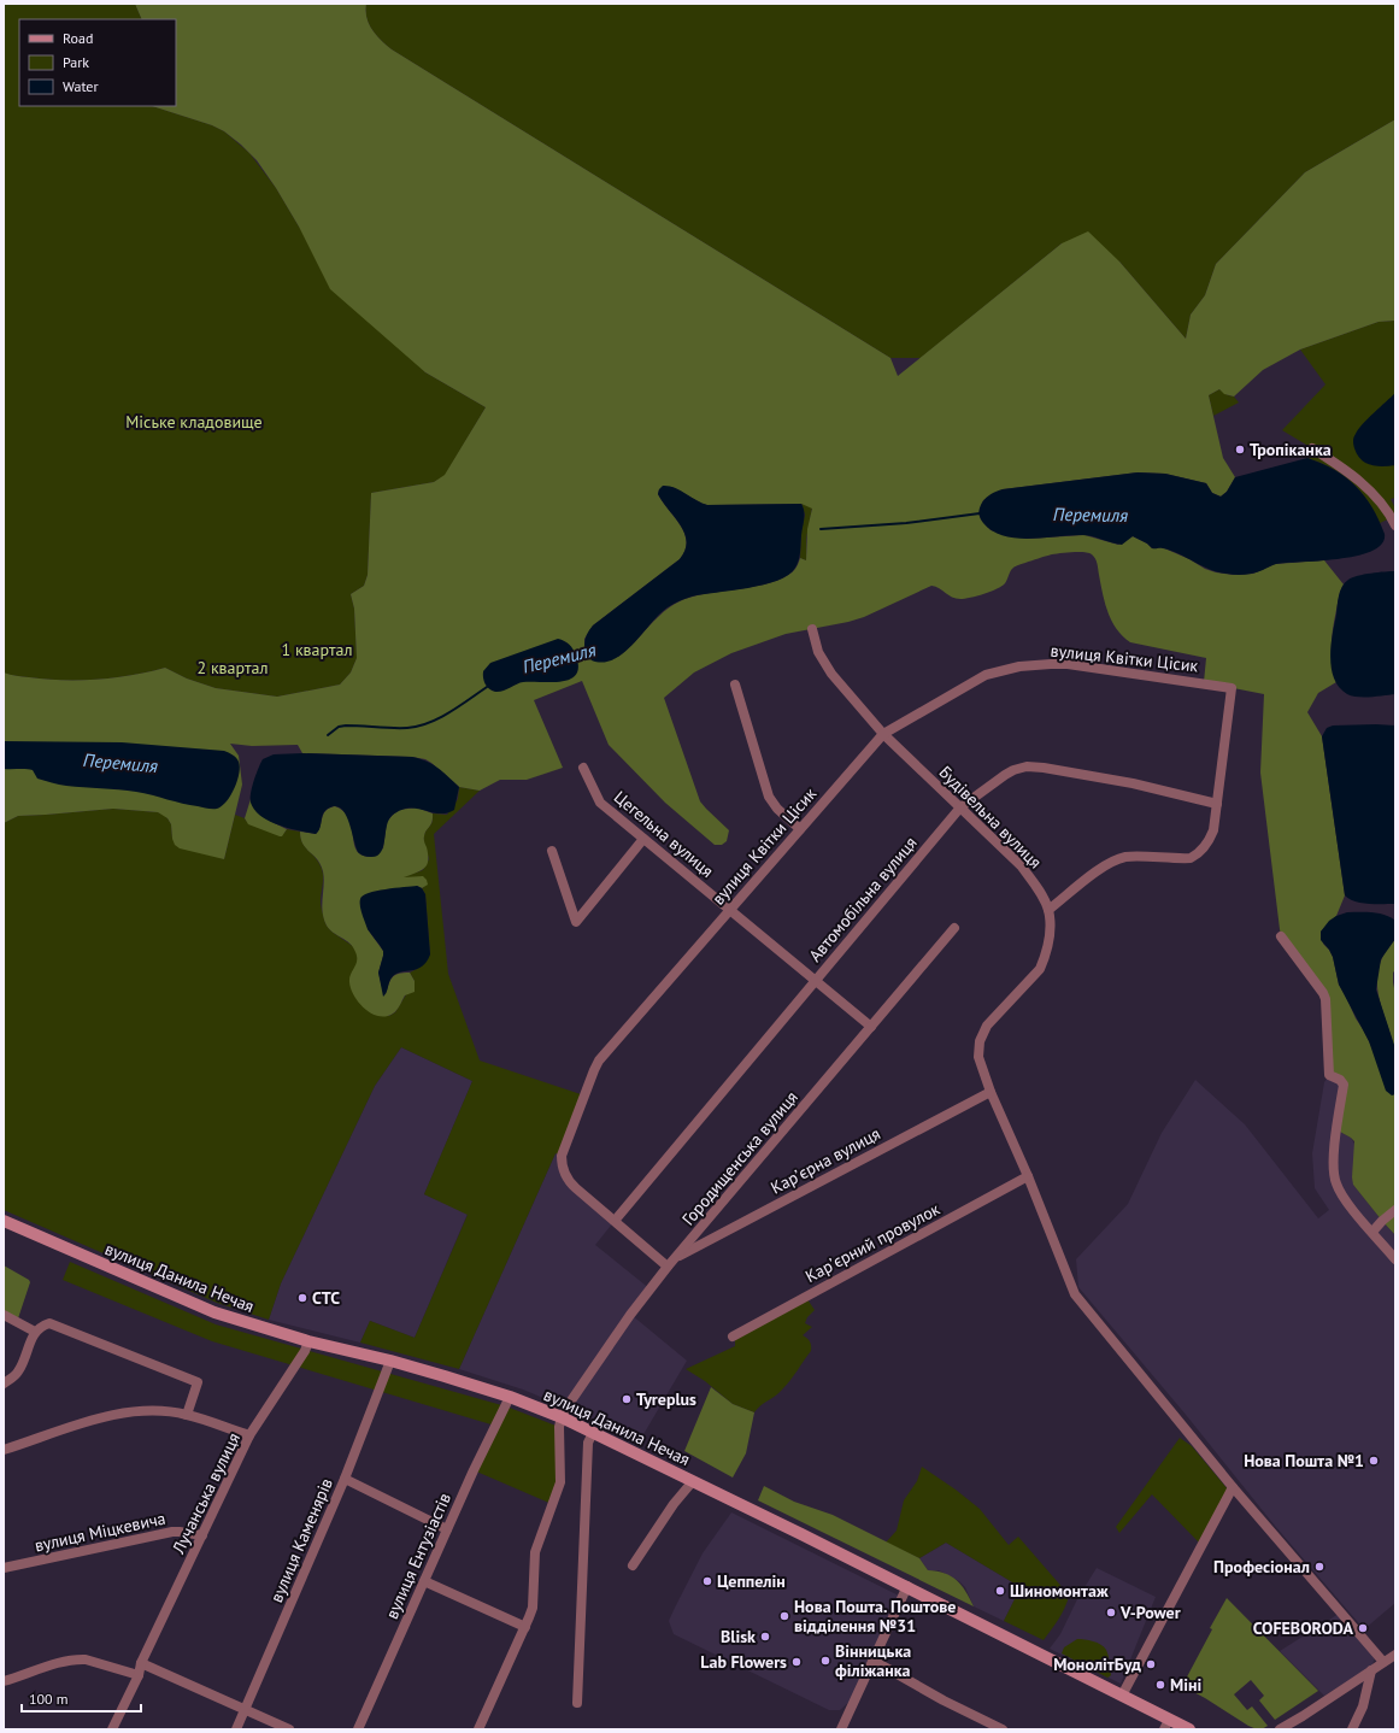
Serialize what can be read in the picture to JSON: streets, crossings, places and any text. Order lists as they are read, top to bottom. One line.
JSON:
{"streets":{"main road":["вулиця Данила Нечая"],"street":["вулиця Квітки Цісик","Будівельна вулиця","Цегельна вулиця","Автомобільна вулиця","Городищенська вулиця","Карʼєрна вулиця","Карʼєрний провулок","Лучанська вулиця","вулиця Міцкевича","вулиця Каменярів","вулиця Ентузіастів"]},"crossings":[["вулиця Квітки Цісик","Будівельна вулиця"],["вулиця Квітки Цісик","Цегельна вулиця"],["вулиця Квітки Цісик","Автомобільна вулиця"],["вулиця Квітки Цісик","Городищенська вулиця"],["Будівельна вулиця","Автомобільна вулиця"],["Будівельна вулиця","Карʼєрна вулиця"],["Будівельна вулиця","Карʼєрний провулок"],["Цегельна вулиця","Автомобільна вулиця"],["Цегельна вулиця","Городищенська вулиця"],["Городищенська вулиця","Карʼєрна вулиця"],["Городищенська вулиця","вулиця Данила Нечая"],["вулиця Данила Нечая","Лучанська вулиця"],["вулиця Данила Нечая","вулиця Каменярів"],["вулиця Данила Нечая","вулиця Ентузіастів"],["Лучанська вулиця","вулиця Міцкевича"]],"water":["Перемиля"],"parks":["Міське кладовище","1 квартал","2 квартал"],"places":["Тропіканка","СТС","Tyreplus","Нова Пошта №1","Професіонал","Цеппелін","Шиномонтаж","V-Power","Нова Пошта. Поштове відділення №31","COFEBORODA","Blisk","Вінницька філіжанка","Lab Flowers","МонолітБуд","Міні"],"legend":["Road","Park","Water"],"scale_bar":"100 m"}
